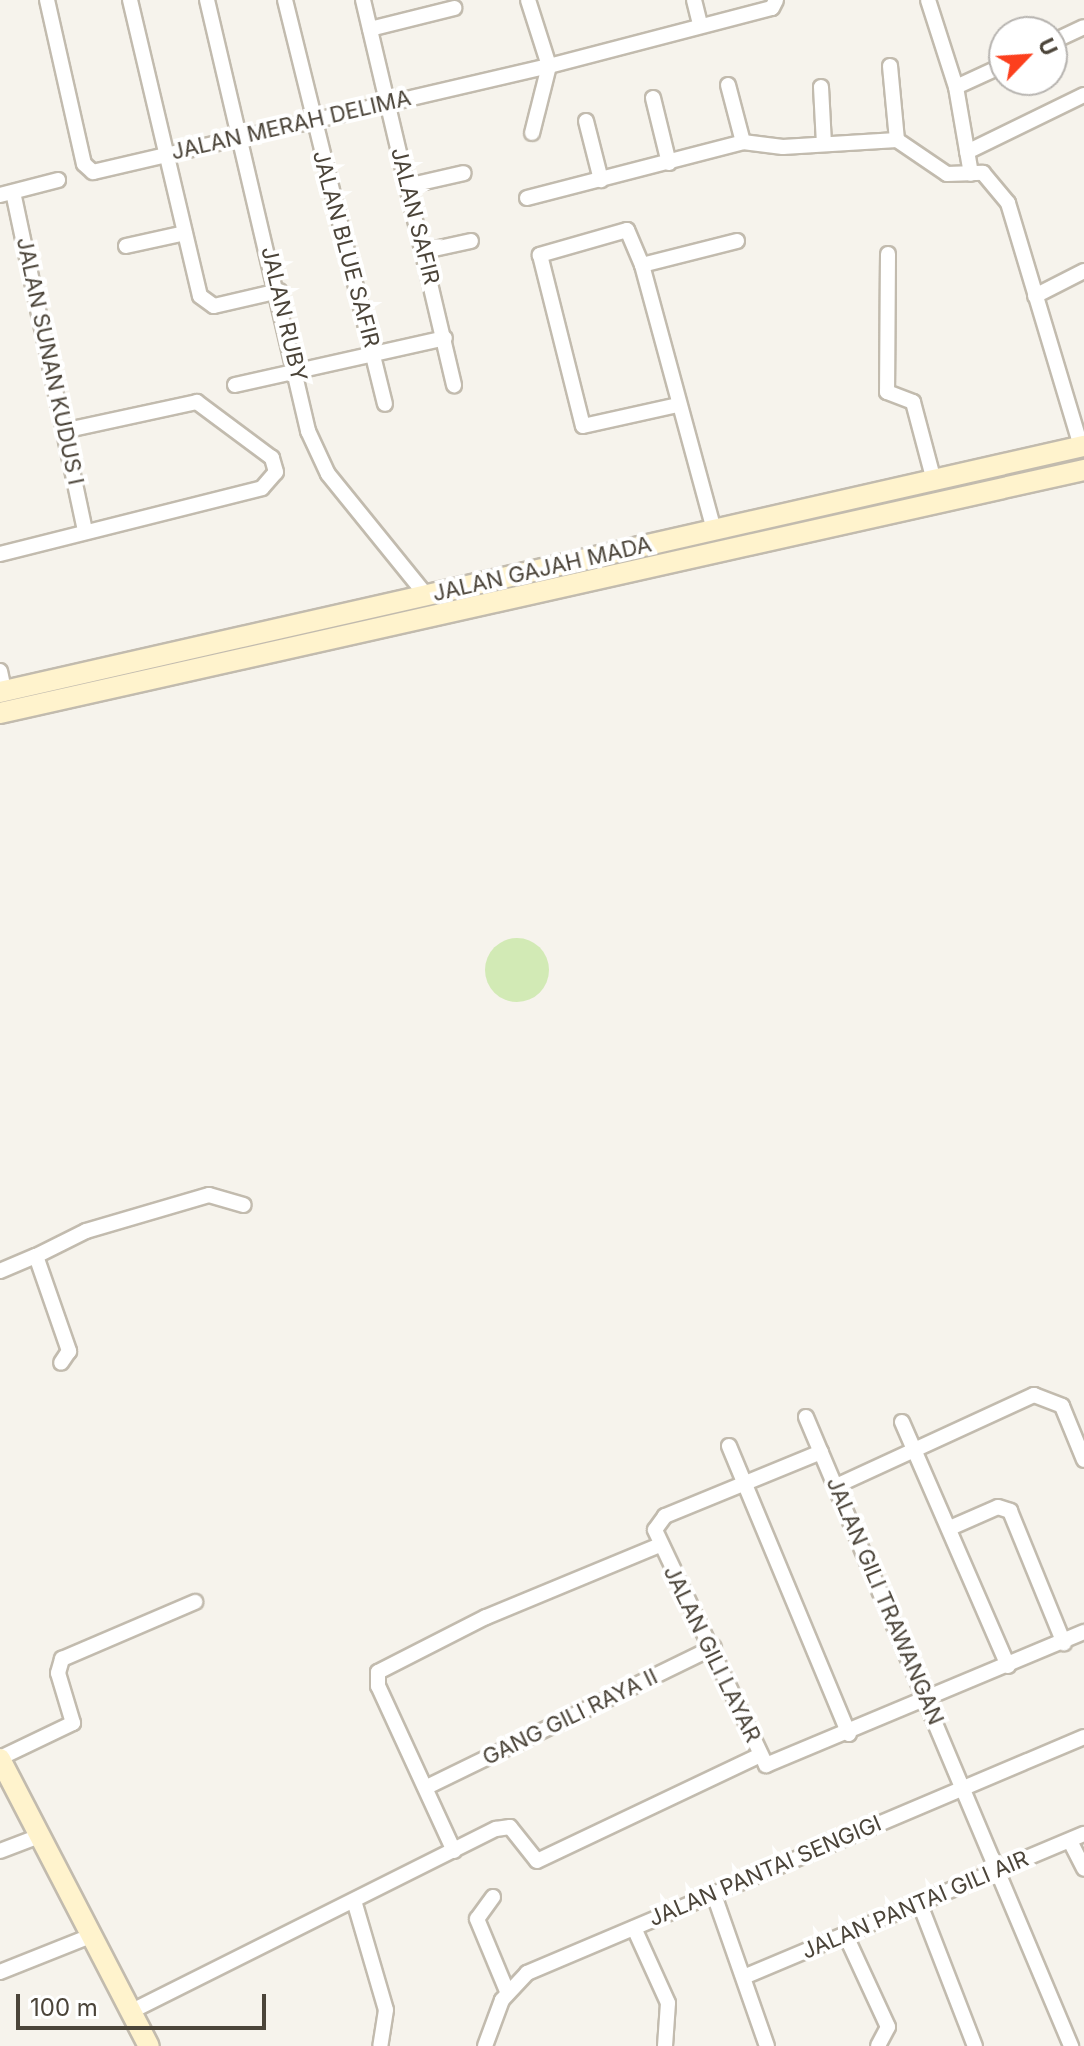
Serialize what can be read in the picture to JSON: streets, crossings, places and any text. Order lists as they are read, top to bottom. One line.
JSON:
{"streets":{"main road":["JALAN GAJAH MADA"],"street":["JALAN MERAH DELIMA","JALAN SAFIR","JALAN BLUE SAFIR","JALAN RUBY","JALAN SUNAN KUDUS I","JALAN GILI TRAWANGAN","JALAN GILI LAYAR","GANG GILI RAYA II","JALAN PANTAI SENGIGI","JALAN PANTAI GILI AIR"]},"crossings":[["JALAN MERAH DELIMA","JALAN SAFIR"],["JALAN MERAH DELIMA","JALAN BLUE SAFIR"],["JALAN MERAH DELIMA","JALAN RUBY"],["JALAN RUBY","JALAN GAJAH MADA"],["JALAN GILI TRAWANGAN","JALAN GILI LAYAR"],["JALAN GILI TRAWANGAN","JALAN PANTAI SENGIGI"],["JALAN GILI TRAWANGAN","JALAN PANTAI GILI AIR"],["JALAN GILI LAYAR","GANG GILI RAYA II"]],"scale_bar":"100 m","north":"top right"}
